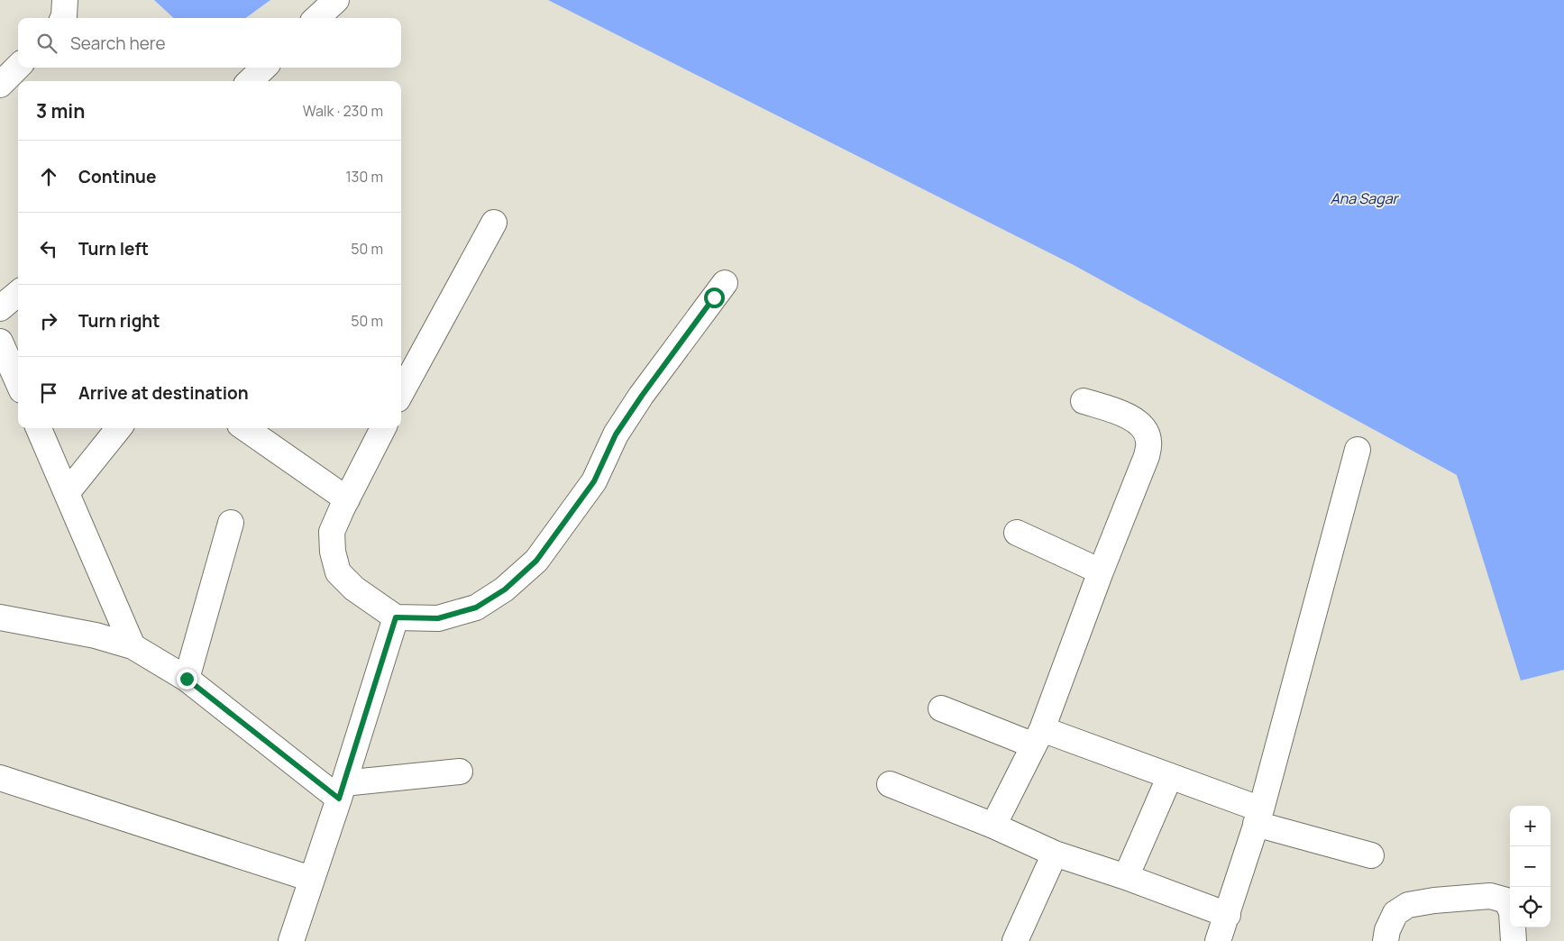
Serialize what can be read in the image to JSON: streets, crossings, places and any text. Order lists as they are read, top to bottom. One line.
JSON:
{"water":["Ana Sagar"],"page":{"search":"Search here","heading":["3 min","Walk · 230 m"],"list":[["Continue","130 m"],["Turn left","50 m"],["Turn right","50 m"],"Arrive at destination"],"map_buttons":["+","−"]}}
